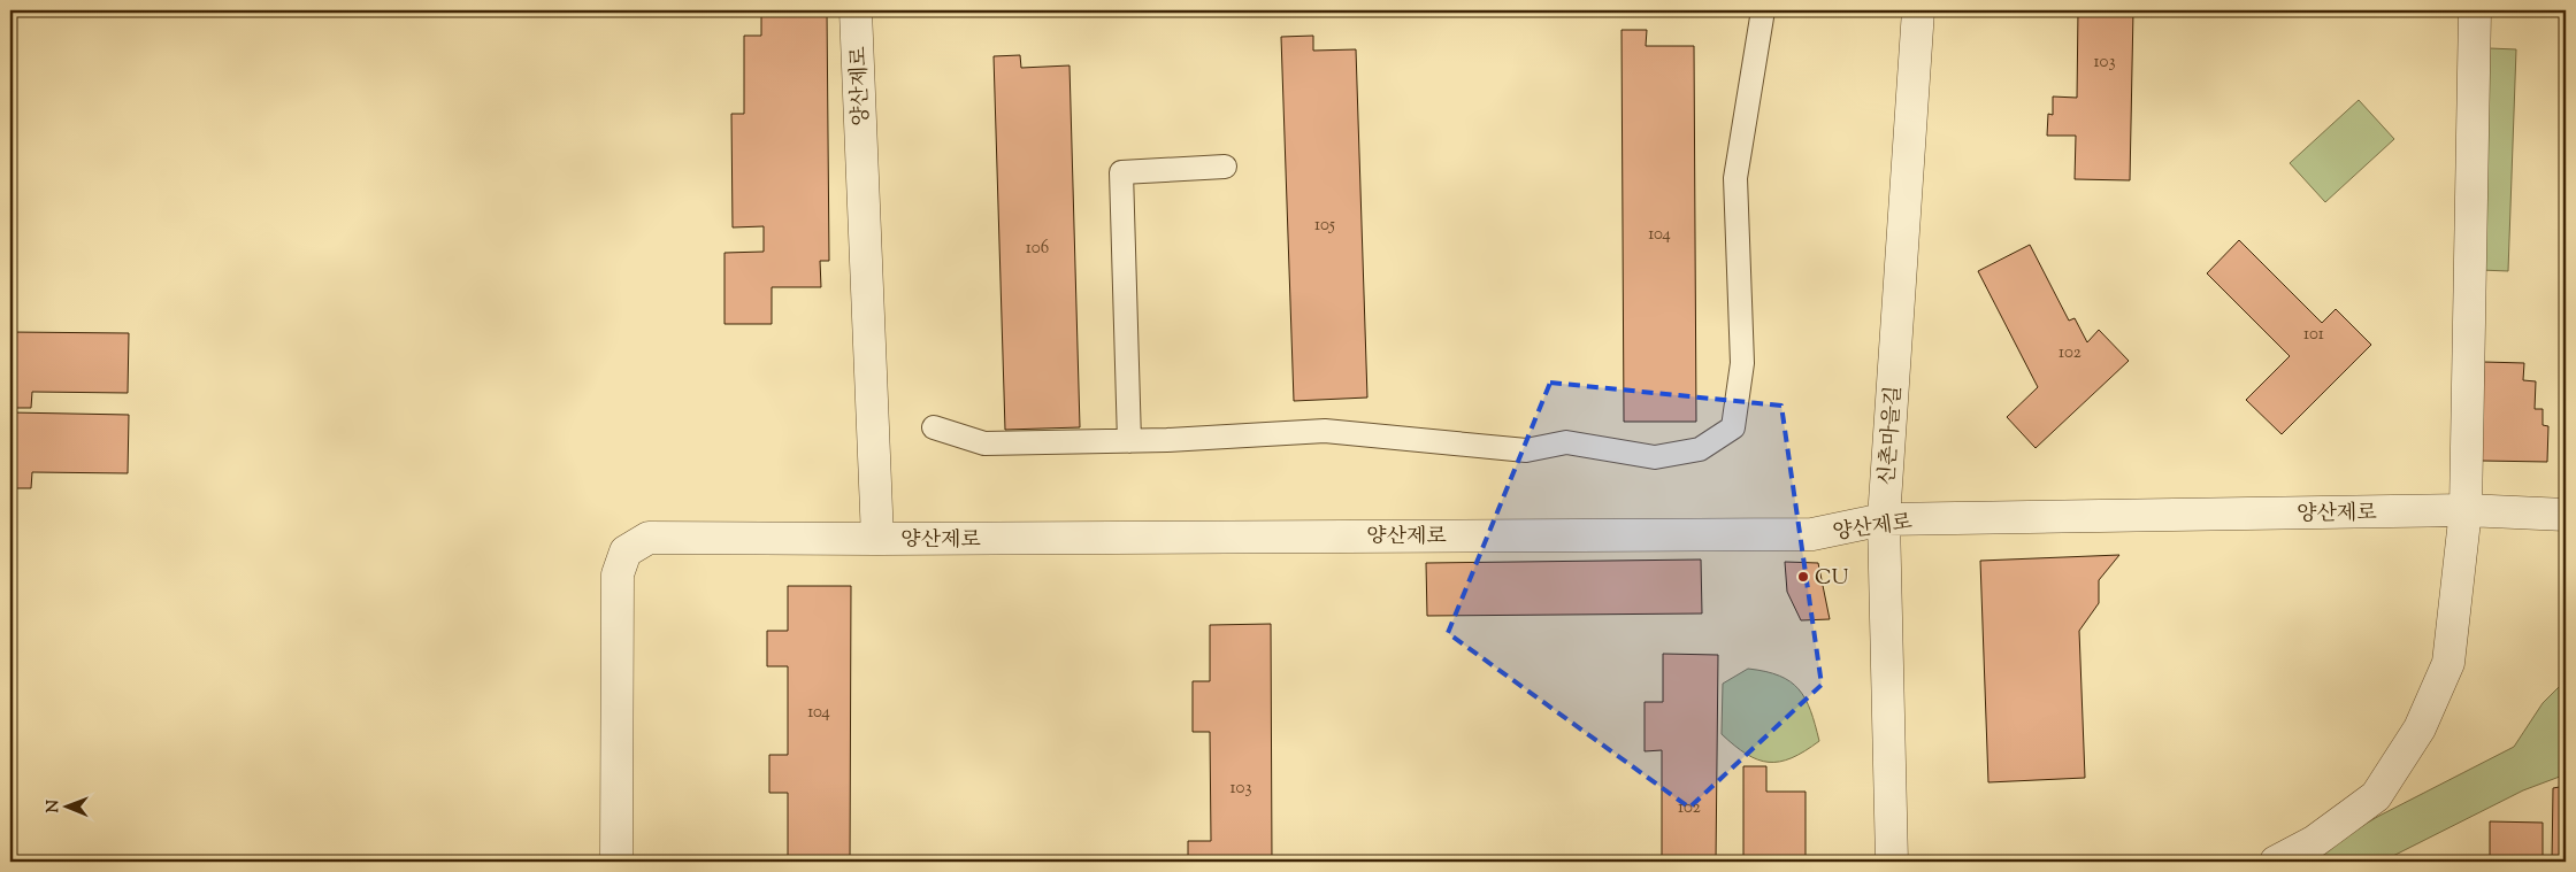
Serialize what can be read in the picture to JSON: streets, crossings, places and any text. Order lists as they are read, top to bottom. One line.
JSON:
{"streets":{"street":["양산제로","신촌마을길"]},"crossings":[["양산제로","신촌마을길"]],"places":["CU"],"house_numbers":["103","105","104","106","101","102","104","103","102"],"north":"left"}
